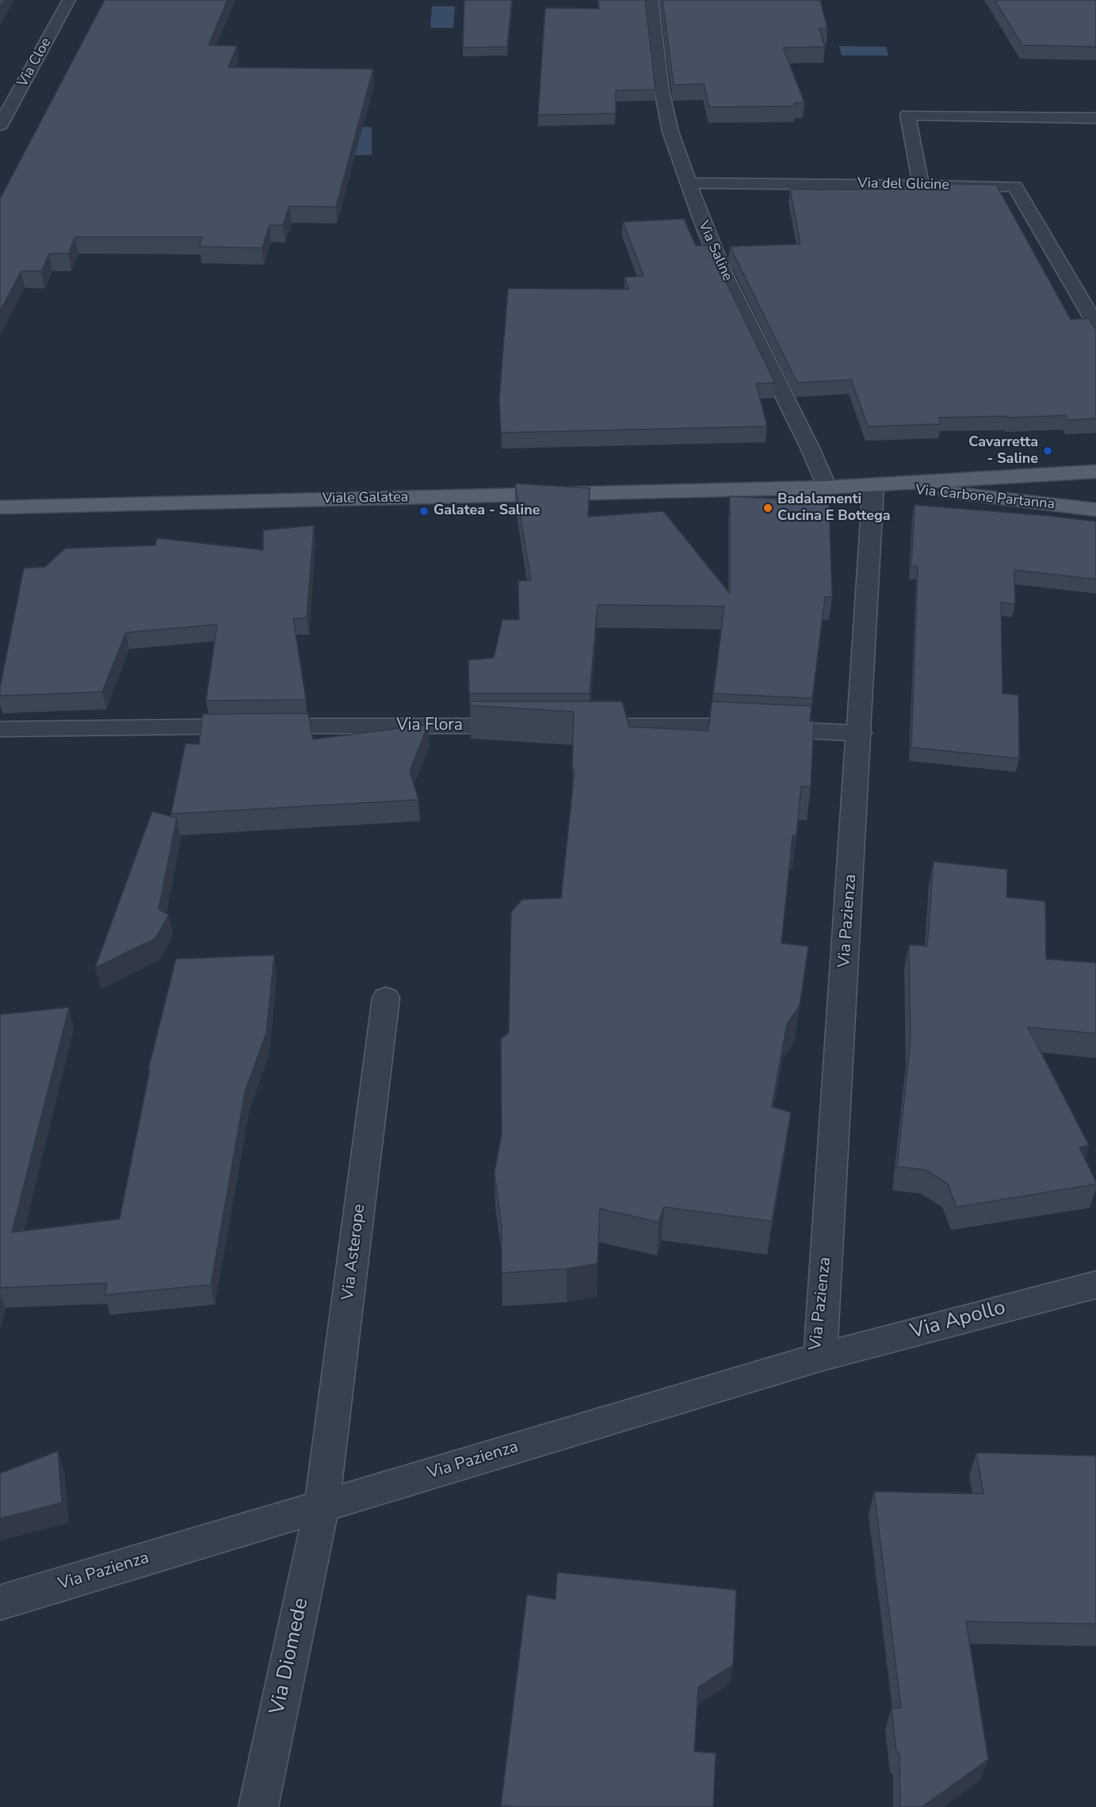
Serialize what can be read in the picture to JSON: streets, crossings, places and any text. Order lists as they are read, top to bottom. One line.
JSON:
{"streets":{"main road":["Via Carbone Partanna","Viale Galatea"],"street":["Via Cloe","Via del Glicine","Via Saline","Via Flora","Via Pazienza","Via Asterope","Via Apollo","Via Diomede"]},"crossings":[["Via del Glicine","Via Saline"],["Via Saline","Viale Galatea"],["Via Carbone Partanna","Viale Galatea"],["Via Carbone Partanna","Via Pazienza"],["Viale Galatea","Via Pazienza"],["Via Pazienza","Via Asterope"],["Via Pazienza","Via Apollo"],["Via Pazienza","Via Diomede"],["Via Asterope","Via Diomede"]],"places":["Cavarretta - Saline","Badalamenti Cucina E Bottega","Galatea - Saline"]}
